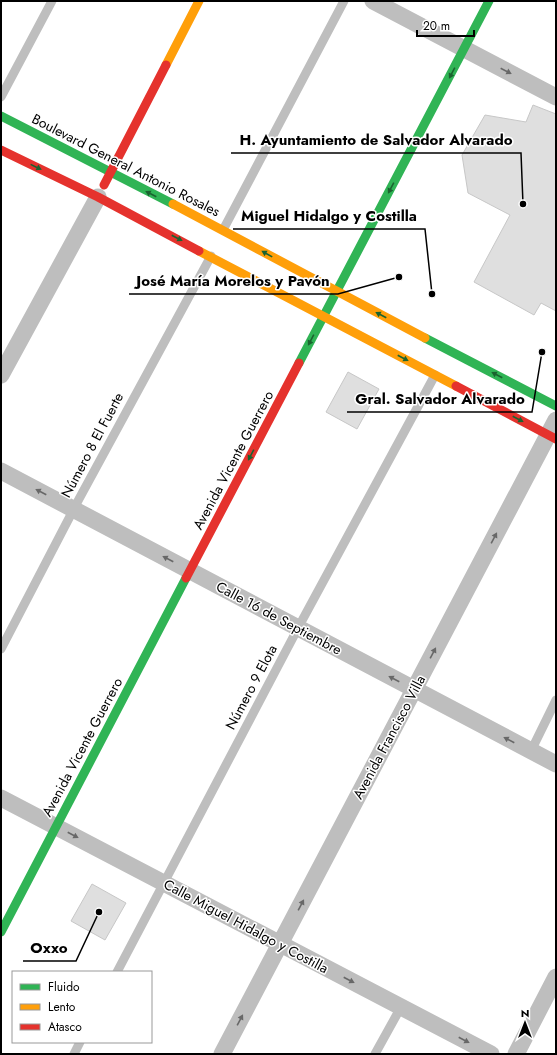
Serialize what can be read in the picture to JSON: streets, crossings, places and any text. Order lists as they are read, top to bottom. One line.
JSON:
{"streets":{"street":["Boulevard General Antonio Rosales","Avenida Vicente Guerrero","Calle 16 de Septiembre","Avenida Francisco Villa","Calle Miguel Hidalgo y Costilla"],"lane":["Número 8 El Fuerte","Número 9 Elota"]},"crossings":[["Boulevard General Antonio Rosales","Avenida Vicente Guerrero"],["Número 8 El Fuerte","Calle 16 de Septiembre"],["Avenida Vicente Guerrero","Calle 16 de Septiembre"],["Avenida Vicente Guerrero","Calle Miguel Hidalgo y Costilla"],["Calle 16 de Septiembre","Número 9 Elota"],["Calle 16 de Septiembre","Avenida Francisco Villa"],["Número 9 Elota","Calle Miguel Hidalgo y Costilla"],["Avenida Francisco Villa","Calle Miguel Hidalgo y Costilla"]],"one_way":["Avenida Vicente Guerrero","Calle 16 de Septiembre","Avenida Francisco Villa","Calle Miguel Hidalgo y Costilla"],"places":["H. Ayuntamiento de Salvador Alvarado","José María Morelos y Pavón","Miguel Hidalgo y Costilla","Gral. Salvador Alvarado","Oxxo"],"legend":["Fluido","Lento","Atasco"],"scale_bar":"20 m","north":"top"}
